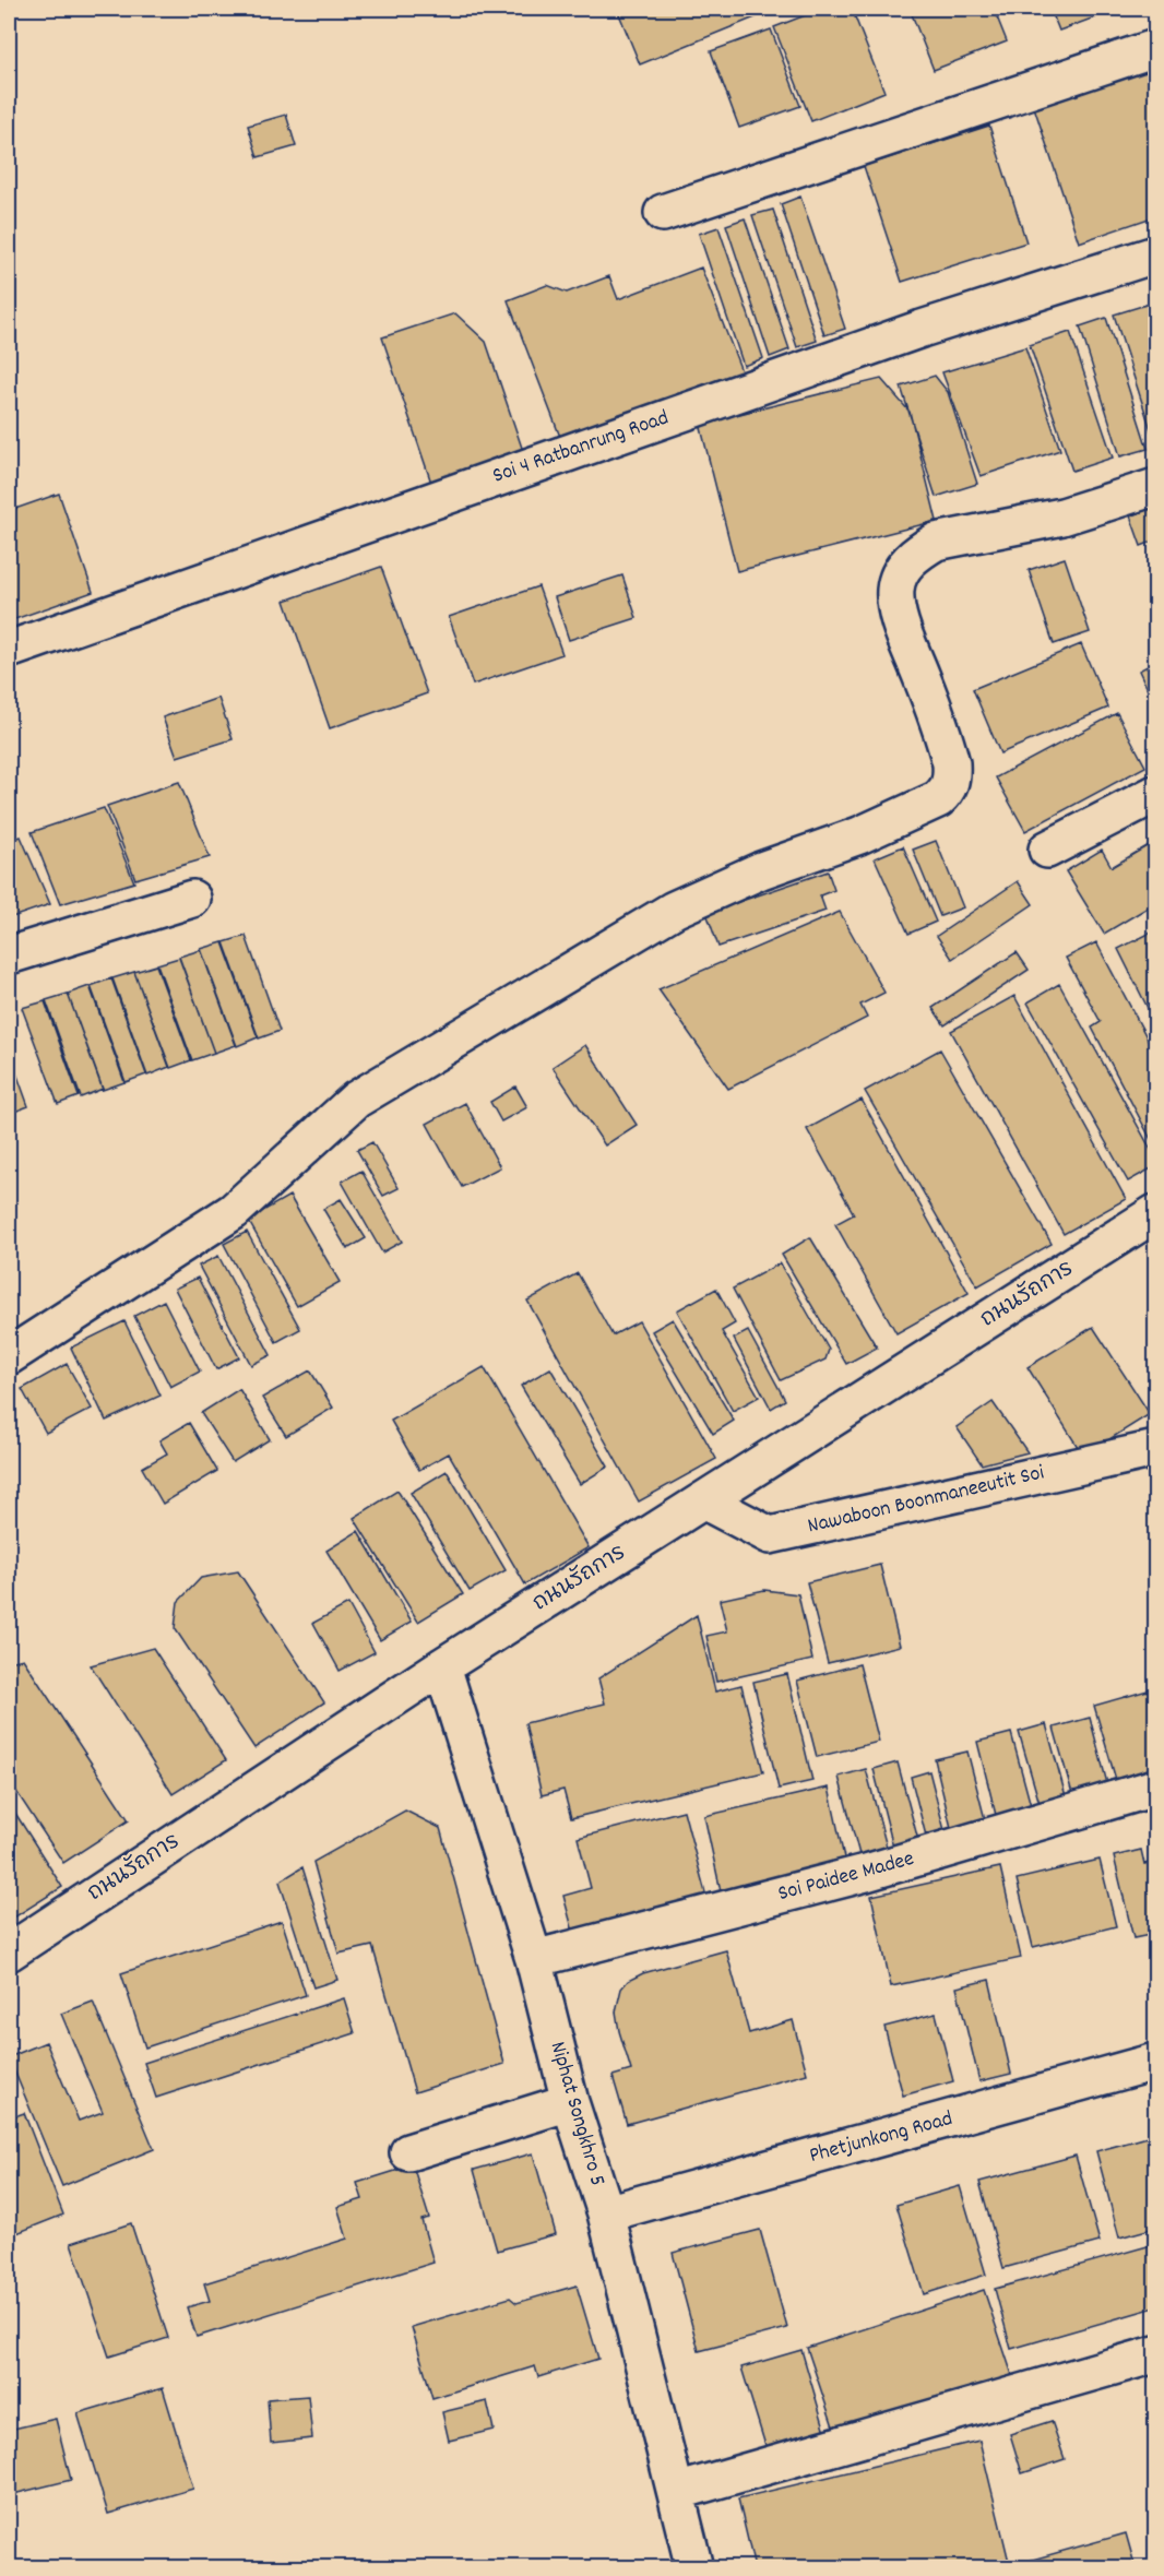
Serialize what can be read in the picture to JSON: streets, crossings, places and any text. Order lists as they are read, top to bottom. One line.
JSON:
{"streets":{"street":["Soi 4 Ratbanrung Road","ถนนรัถการ","Nawaboon Boonmaneeutit Soi","Soi Paidee Madee","Niphat Songkhro 5","Phetjunkong Road"]},"crossings":[["ถนนรัถการ","Nawaboon Boonmaneeutit Soi"],["ถนนรัถการ","Niphat Songkhro 5"],["Soi Paidee Madee","Niphat Songkhro 5"],["Niphat Songkhro 5","Phetjunkong Road"]]}
